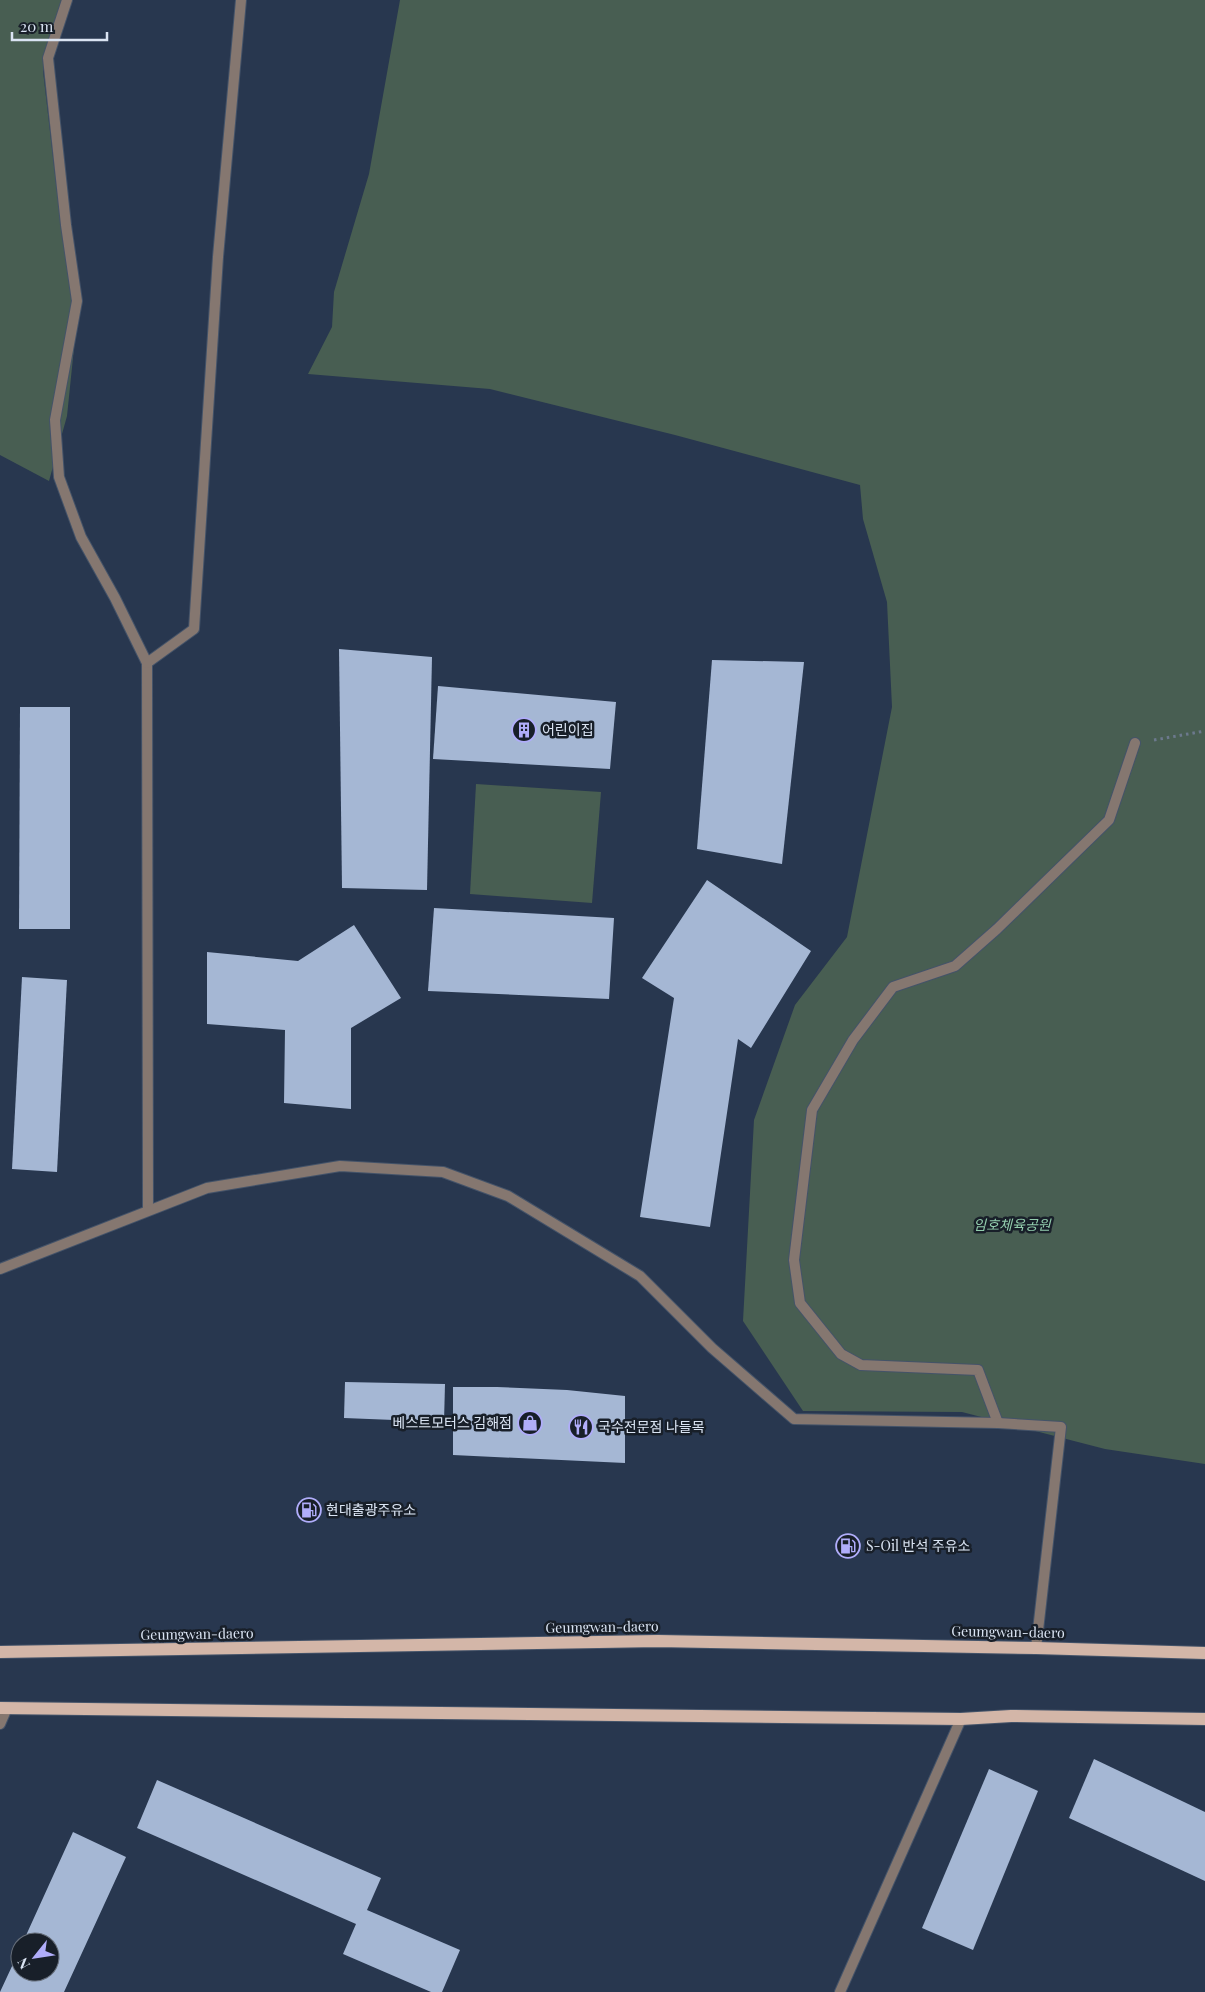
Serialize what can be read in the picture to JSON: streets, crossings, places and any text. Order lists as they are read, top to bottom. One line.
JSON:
{"streets":{"main road":["Geumgwan-daero"]},"parks":["임호체육공원"],"places":{"building":["어린이집"],"shop":["베스트모터스 김해점"],"restaurant":["국수전문점 나들목"],"fuel station":["현대출광주유소","S-Oil 반석 주유소"]},"scale_bar":"20 m","north":"bottom left"}
